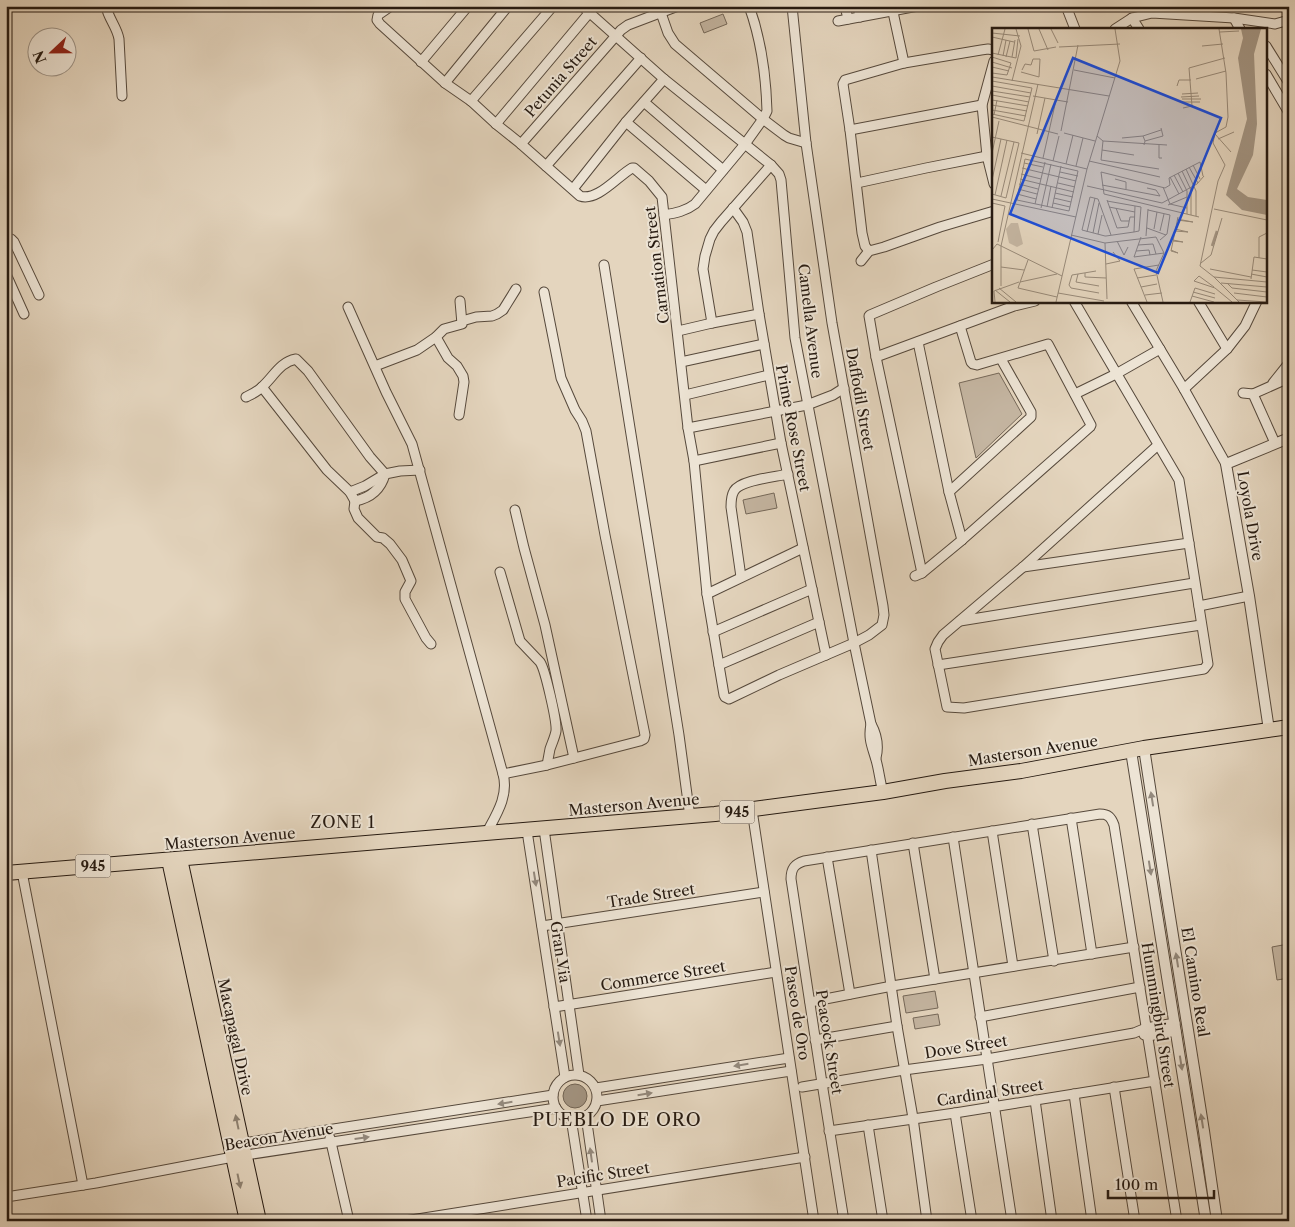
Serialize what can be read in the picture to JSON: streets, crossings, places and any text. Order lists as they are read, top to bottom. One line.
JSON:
{"streets":{"main road":["Masterson Avenue","945","Macapagal Drive"],"street":["Petunia Street","Carnation Street","Camella Avenue","Daffodil Street","Prime Rose Street","Loyola Drive","Trade Street","Gran Via","Commerce Street","El Camino Real","Paseo de Oro","Hummingbird Street","Peacock Street","Dove Street","Cardinal Street","Beacon Avenue","Pacific Street"]},"crossings":[["Petunia Street","Carnation Street"],["Petunia Street","Camella Avenue"],["Carnation Street","Daffodil Street"],["Camella Avenue","Daffodil Street"],["Camella Avenue","Masterson Avenue"],["Daffodil Street","Prime Rose Street"],["Loyola Drive","Masterson Avenue"],["Masterson Avenue","Gran Via"],["Masterson Avenue","El Camino Real"],["Masterson Avenue","Paseo de Oro"],["Masterson Avenue","Macapagal Drive"],["Trade Street","Gran Via"],["Trade Street","Paseo de Oro"],["Gran Via","Commerce Street"],["Gran Via","Beacon Avenue"],["Commerce Street","Paseo de Oro"],["El Camino Real","Dove Street"],["Paseo de Oro","Pacific Street"],["Hummingbird Street","Dove Street"],["Hummingbird Street","Cardinal Street"],["Macapagal Drive","Beacon Avenue"],["Peacock Street","Dove Street"],["Peacock Street","Cardinal Street"]],"districts":["ZONE 1","PUEBLO DE ORO"],"scale_bar":"100 m","north":"left"}
